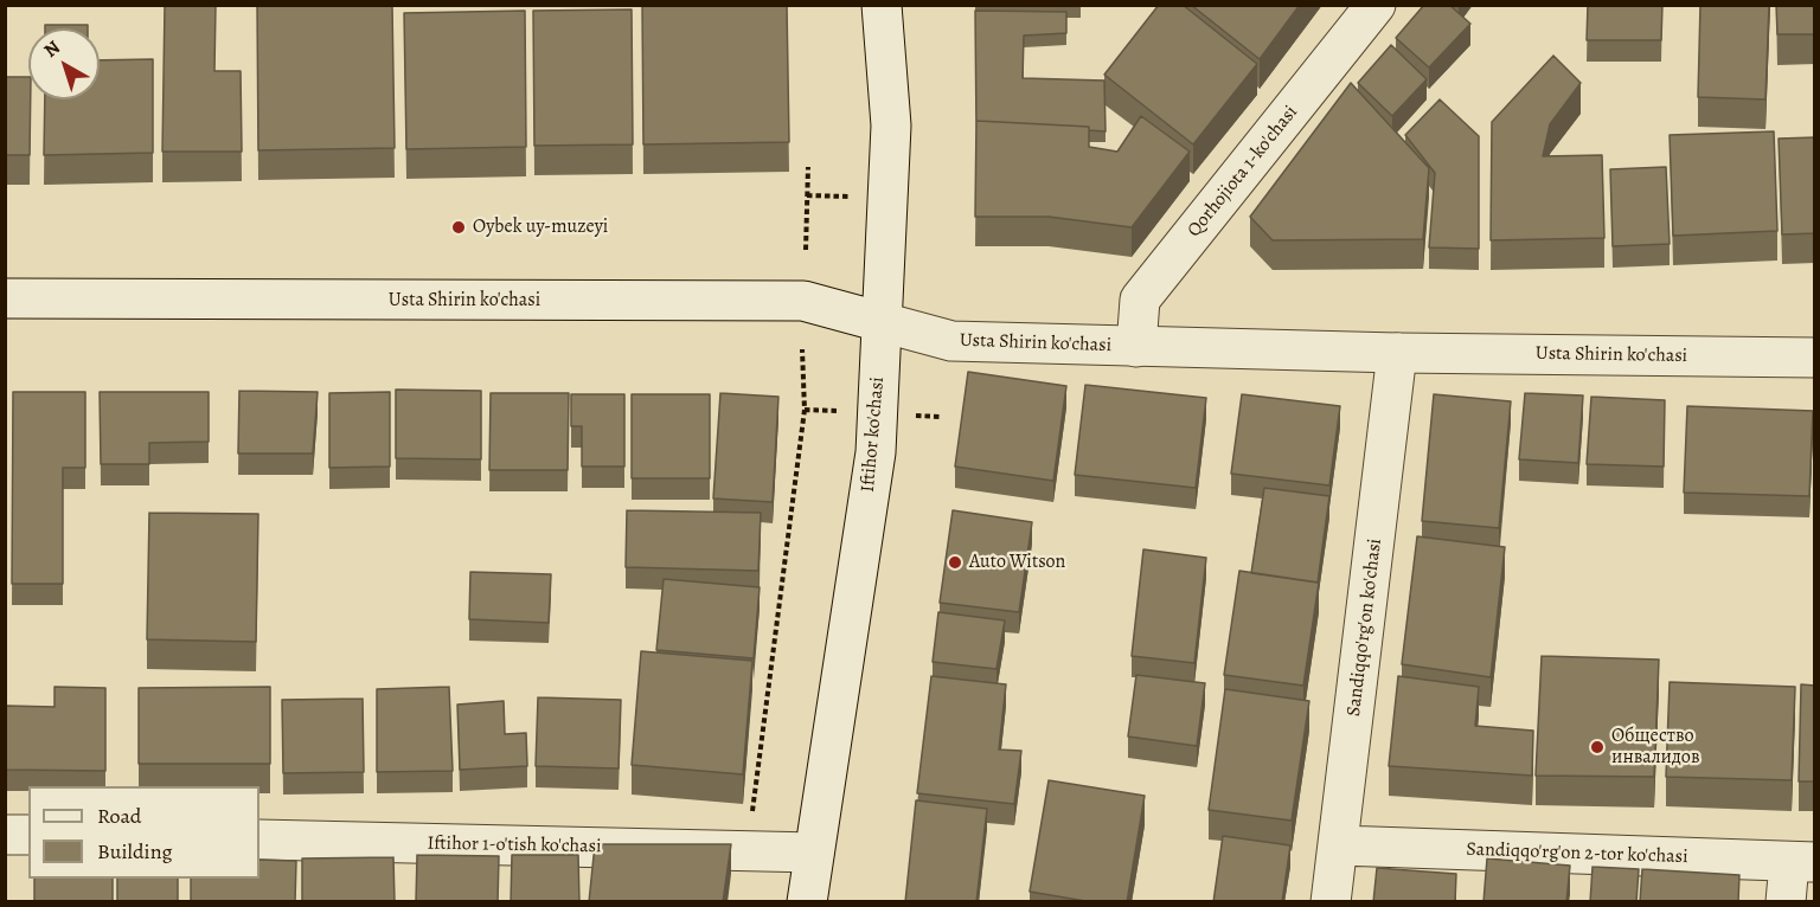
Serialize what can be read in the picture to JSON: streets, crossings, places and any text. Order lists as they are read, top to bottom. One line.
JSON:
{"streets":{"street":["Qorhojiota 1-ko'chasi","Usta Shirin ko'chasi","Iftihor ko'chasi","Sandiqqo'rg'on ko'chasi","Iftihor 1-o'tish ko'chasi","Sandiqqo'rg'on 2-tor ko'chasi"]},"crossings":[["Qorhojiota 1-ko'chasi","Usta Shirin ko'chasi"],["Usta Shirin ko'chasi","Iftihor ko'chasi"],["Usta Shirin ko'chasi","Sandiqqo'rg'on ko'chasi"],["Iftihor ko'chasi","Iftihor 1-o'tish ko'chasi"],["Sandiqqo'rg'on ko'chasi","Sandiqqo'rg'on 2-tor ko'chasi"]],"places":["Oybek uy-muzeyi","Auto Witson","Общество инвалидов"],"legend":["Road","Building"],"north":"top left"}
